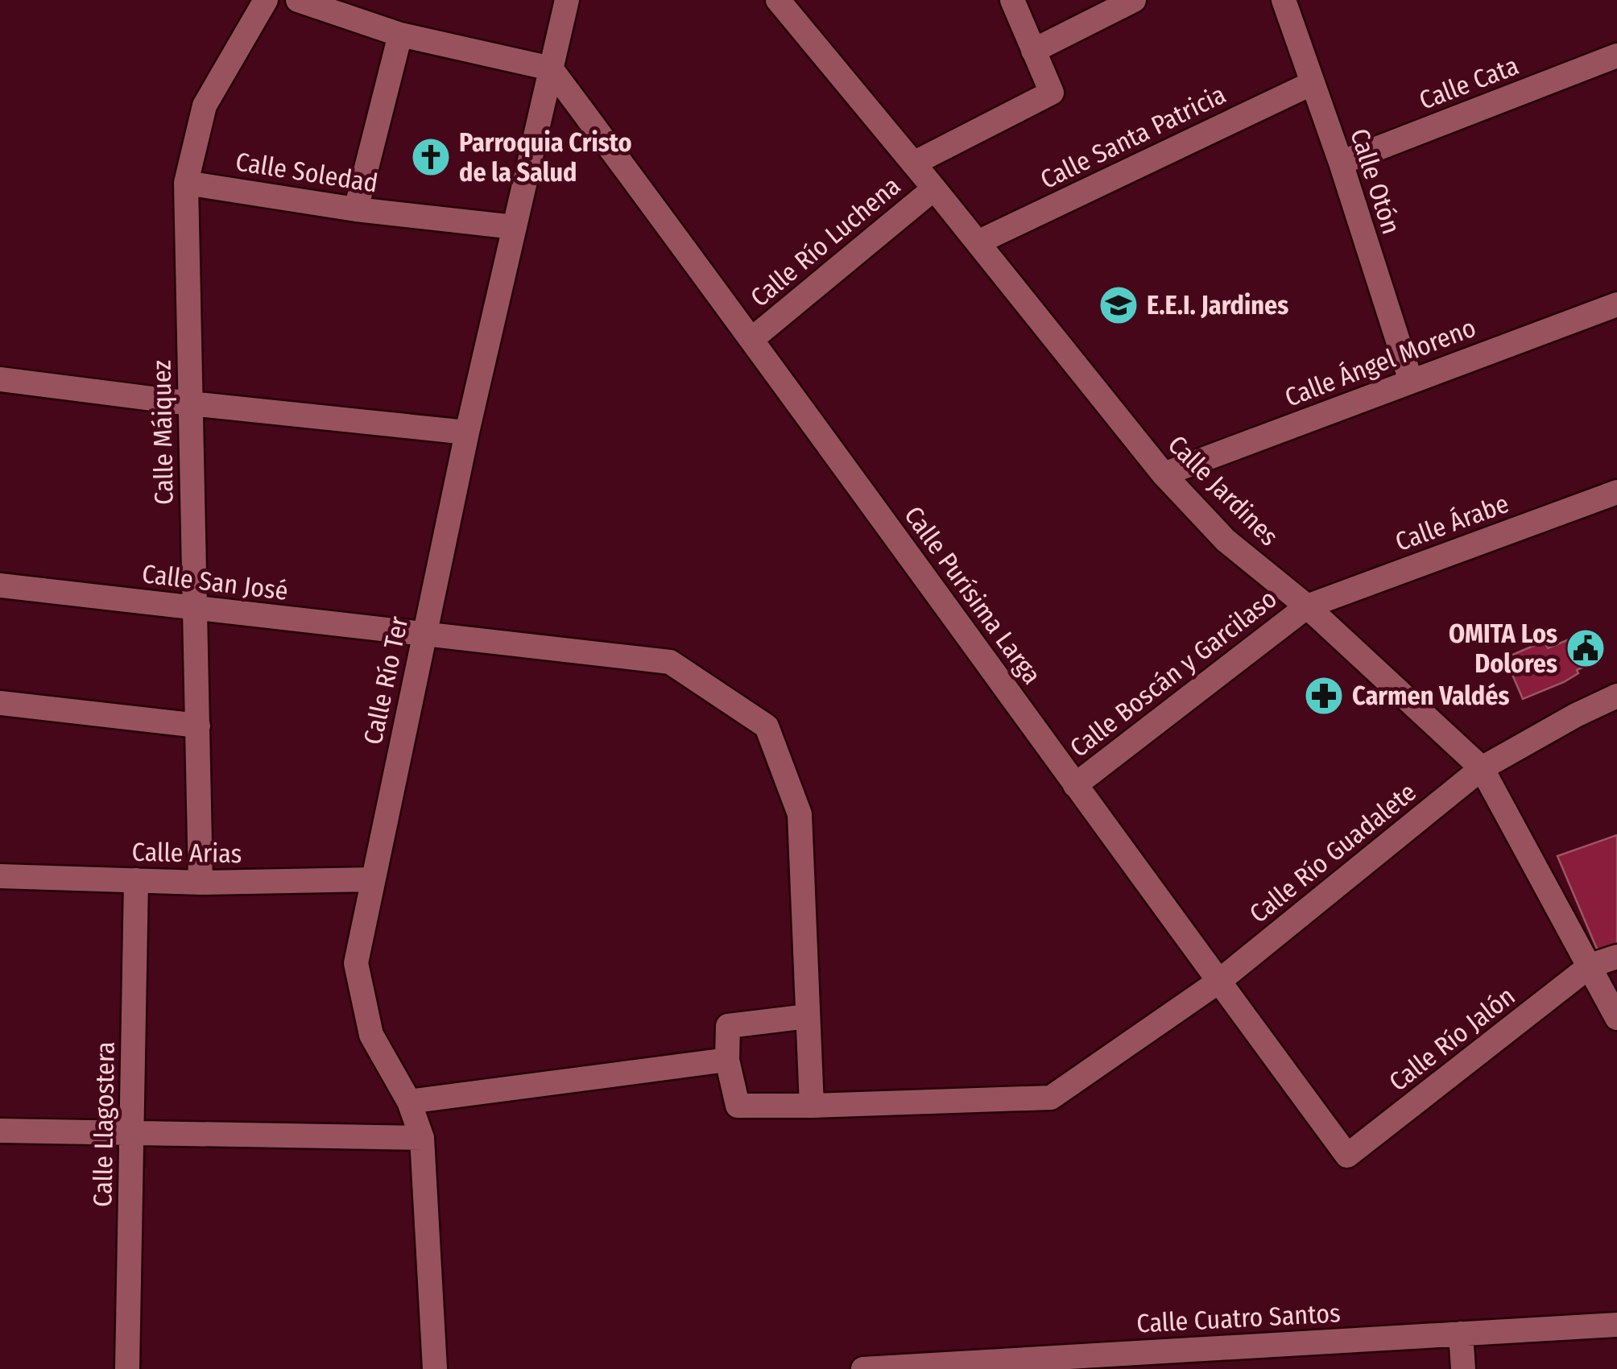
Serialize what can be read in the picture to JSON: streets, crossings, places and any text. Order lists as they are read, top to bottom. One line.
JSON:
{"streets":{"street":["Calle Cata","Calle Santa Patricia","Calle Soledad","Calle Otón","Calle Río Luchena","Calle Ángel Moreno","Calle Máiquez","Calle Jardines","Calle Árabe","Calle San José","Calle Purísima Larga","Calle Boscán y Garcilaso","Calle Río Ter","Calle Arias","Calle Río Guadalete","Calle Río Jalón","Calle Llagostera","Calle Cuatro Santos"]},"crossings":[["Calle Cata","Calle Otón"],["Calle Santa Patricia","Calle Otón"],["Calle Santa Patricia","Calle Jardines"],["Calle Soledad","Calle Máiquez"],["Calle Soledad","Calle Río Ter"],["Calle Otón","Calle Ángel Moreno"],["Calle Río Luchena","Calle Jardines"],["Calle Río Luchena","Calle Purísima Larga"],["Calle Ángel Moreno","Calle Jardines"],["Calle Máiquez","Calle San José"],["Calle Máiquez","Calle Arias"],["Calle Jardines","Calle Árabe"],["Calle Jardines","Calle Boscán y Garcilaso"],["Calle Jardines","Calle Río Guadalete"],["Calle Jardines","Calle Río Jalón"],["Calle Árabe","Calle Boscán y Garcilaso"],["Calle San José","Calle Río Ter"],["Calle San José","Calle Río Guadalete"],["Calle Purísima Larga","Calle Boscán y Garcilaso"],["Calle Purísima Larga","Calle Río Ter"],["Calle Purísima Larga","Calle Río Guadalete"],["Calle Purísima Larga","Calle Río Jalón"],["Calle Río Ter","Calle Arias"],["Calle Arias","Calle Llagostera"]],"places":{"church":["Parroquia Cristo de la Salud"],"school or university":["E.E.I. Jardines"],"public building":["OMITA Los Dolores"],"pharmacy":["Carmen Valdés"]}}
